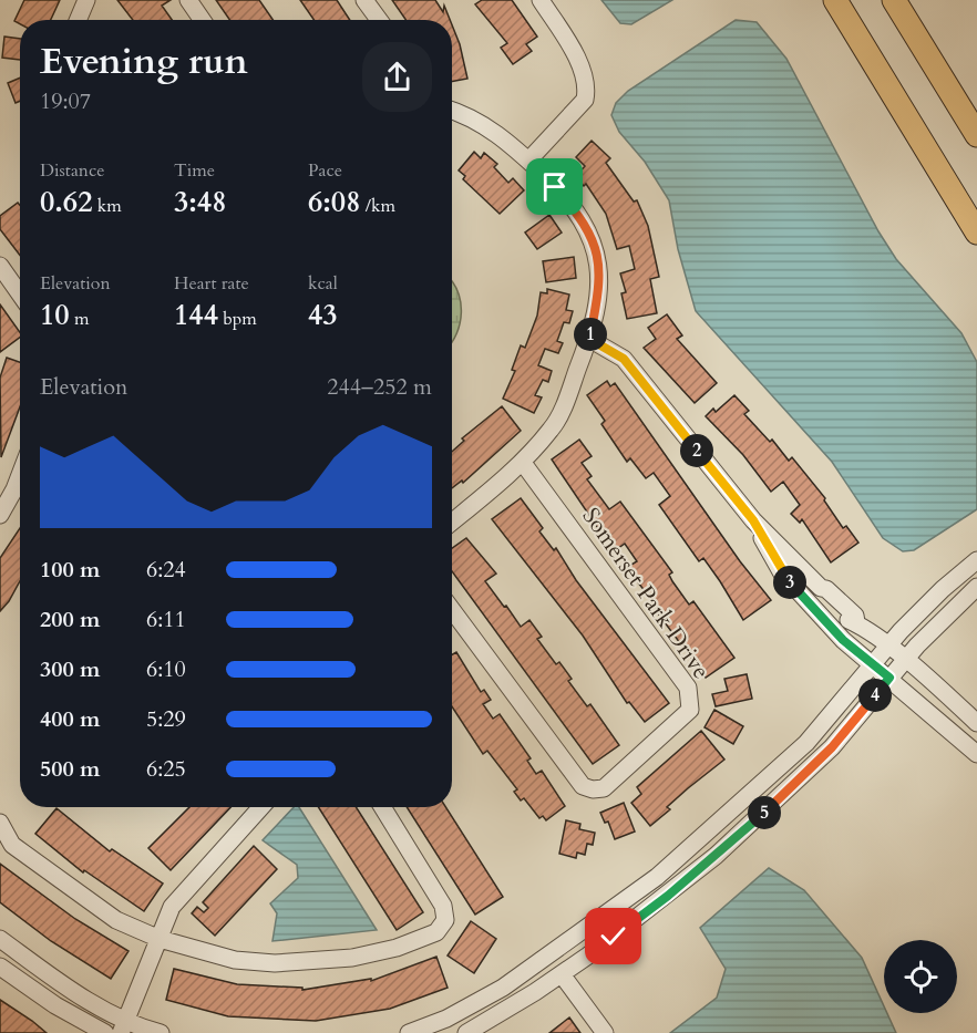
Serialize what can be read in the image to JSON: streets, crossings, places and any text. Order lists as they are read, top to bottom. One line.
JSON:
{"streets":{"street":["Somerset Park Drive"]},"page":{"heading":["Evening run","19:07"],"stats":[["Distance","0.62 km"],["Time","3:48"],["Pace","6:08 /km"],["Elevation","10 m"],["Heart rate","144 bpm"],["kcal","43"]],"pins":["1","2","3","4","5"],"chart":["Elevation","244–252 m"],"list":[{"name":"100 m","note":"6:24"},{"name":"200 m","note":"6:11"},{"name":"300 m","note":"6:10"},{"name":"400 m","note":"5:29"},{"name":"500 m","note":"6:25"}]}}
